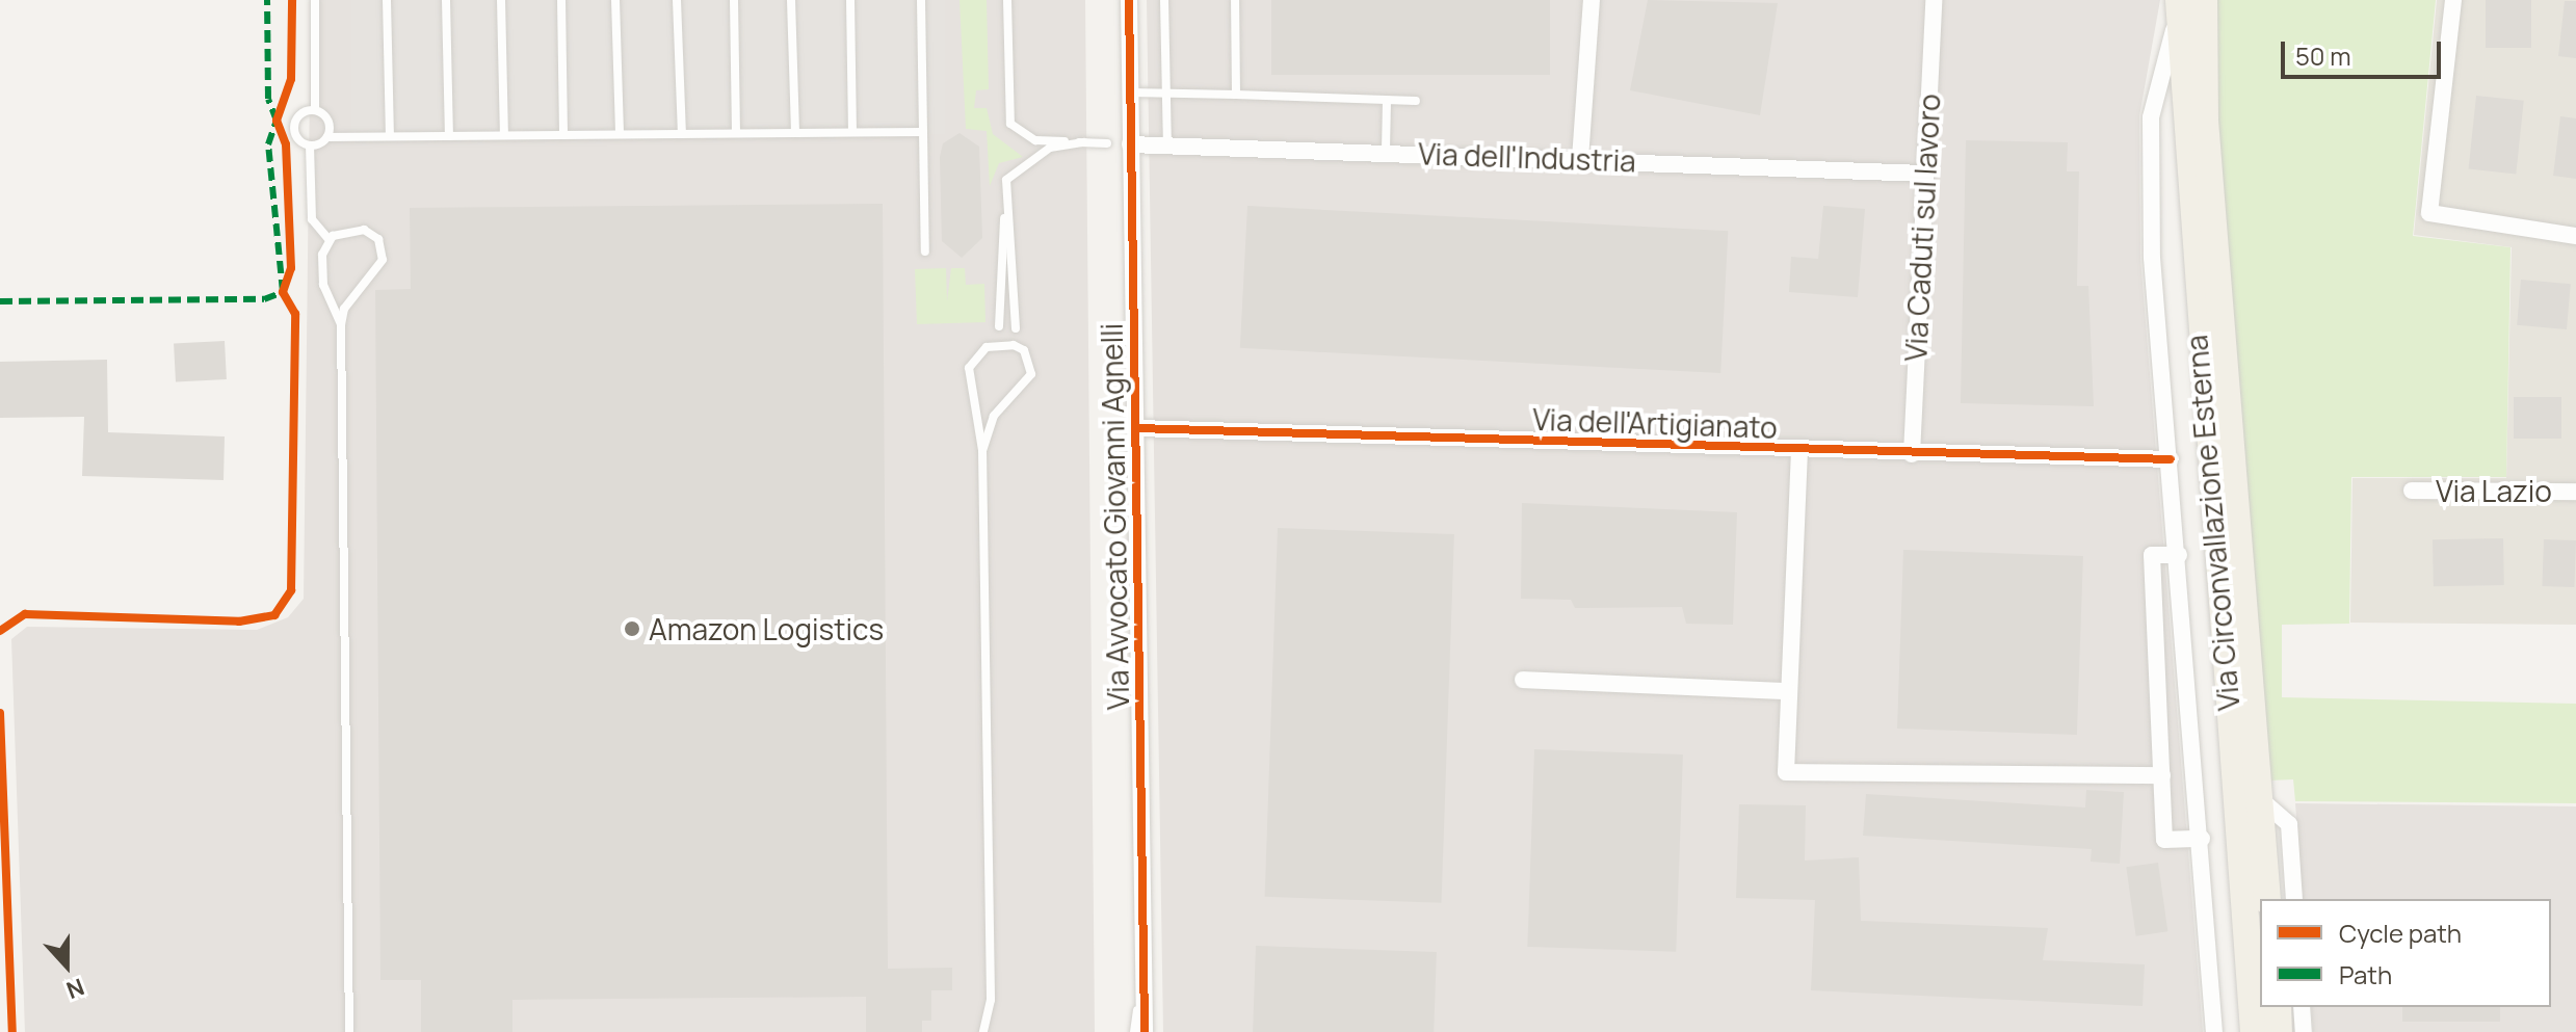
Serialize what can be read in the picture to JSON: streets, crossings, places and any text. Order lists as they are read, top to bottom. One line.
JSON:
{"streets":{"main road":["Via Circonvallazione Esterna"],"street":["Via dell'Industria","Via Caduti sul lavoro","Via dell'Artigianato","Via Lazio","Via Avvocato Giovanni Agnelli"]},"crossings":[["Via dell'Industria","Via Caduti sul lavoro"],["Via dell'Industria","Via Avvocato Giovanni Agnelli"],["Via Caduti sul lavoro","Via dell'Artigianato"],["Via dell'Artigianato","Via Avvocato Giovanni Agnelli"],["Via dell'Artigianato","Via Circonvallazione Esterna"]],"places":["Amazon Logistics"],"legend":["Cycle path","Path"],"scale_bar":"50 m","north":"bottom"}
